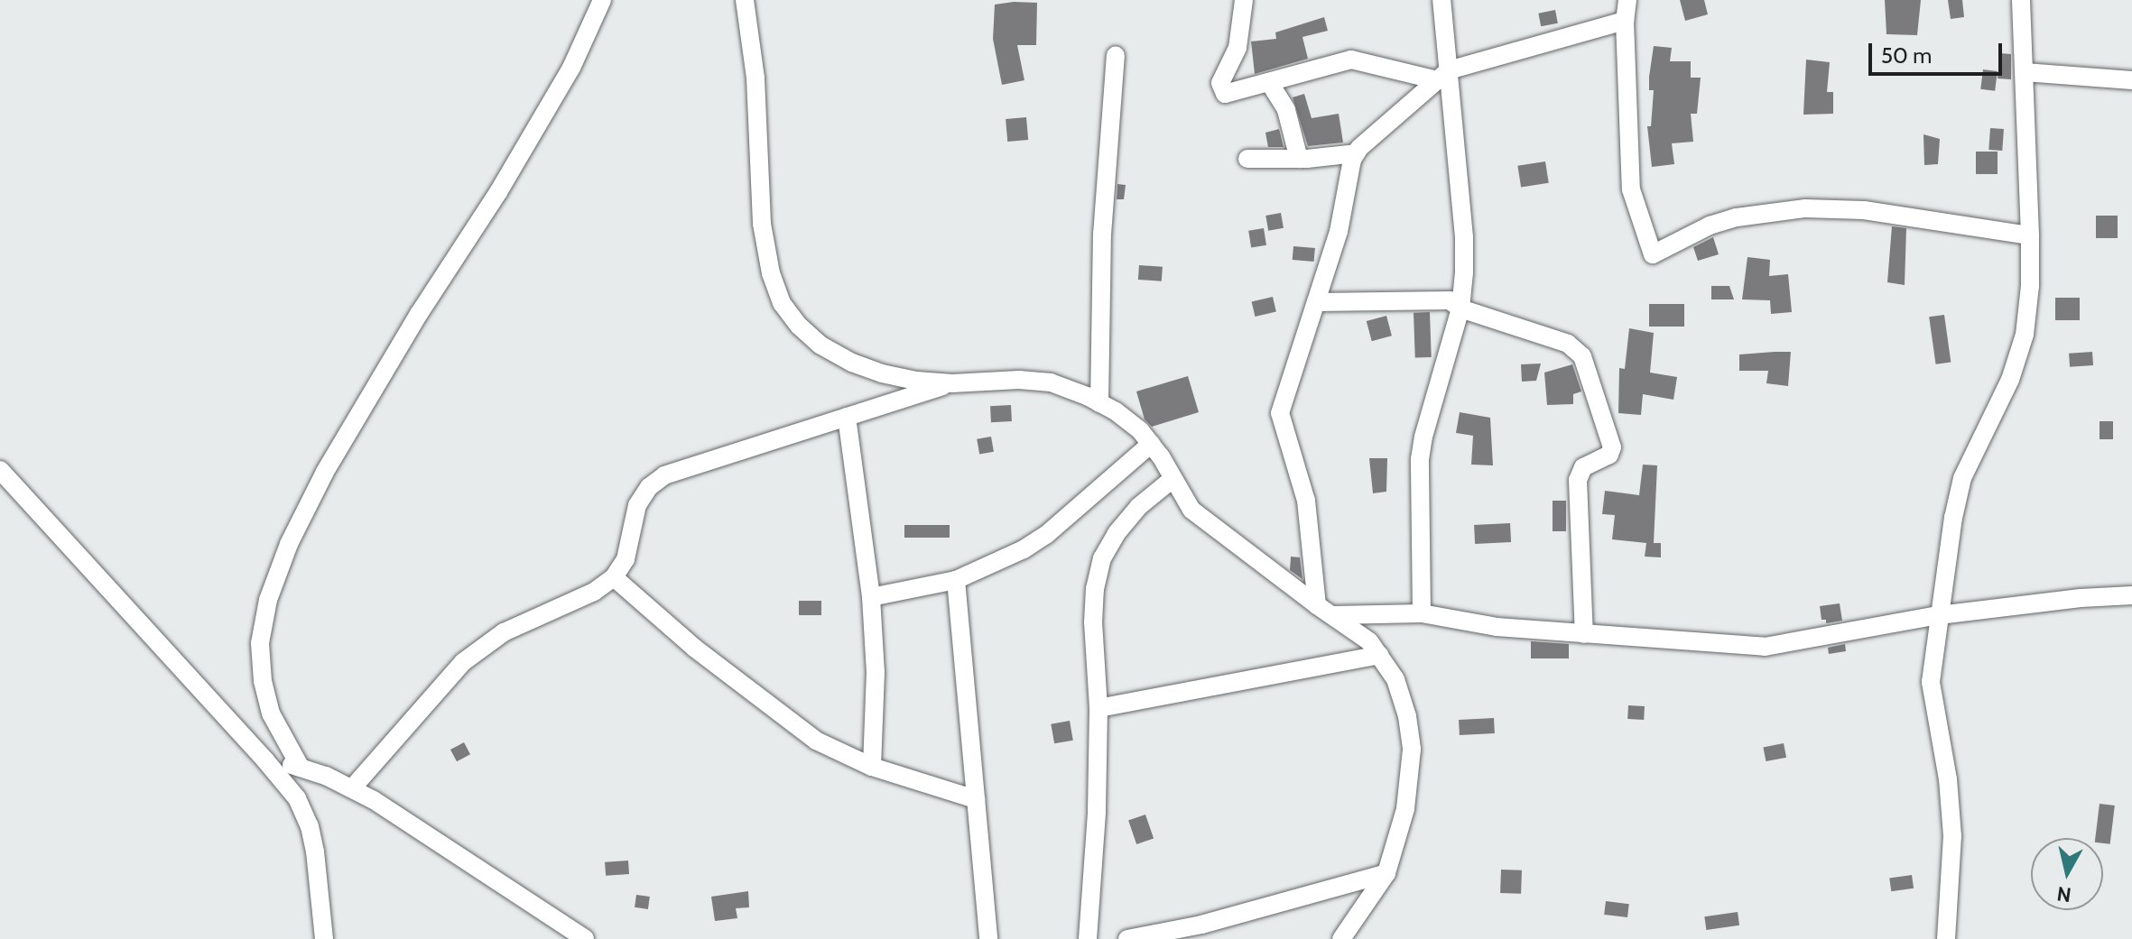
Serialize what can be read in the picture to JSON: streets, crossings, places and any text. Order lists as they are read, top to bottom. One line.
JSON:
{"scale_bar":"50 m","north":"bottom"}
